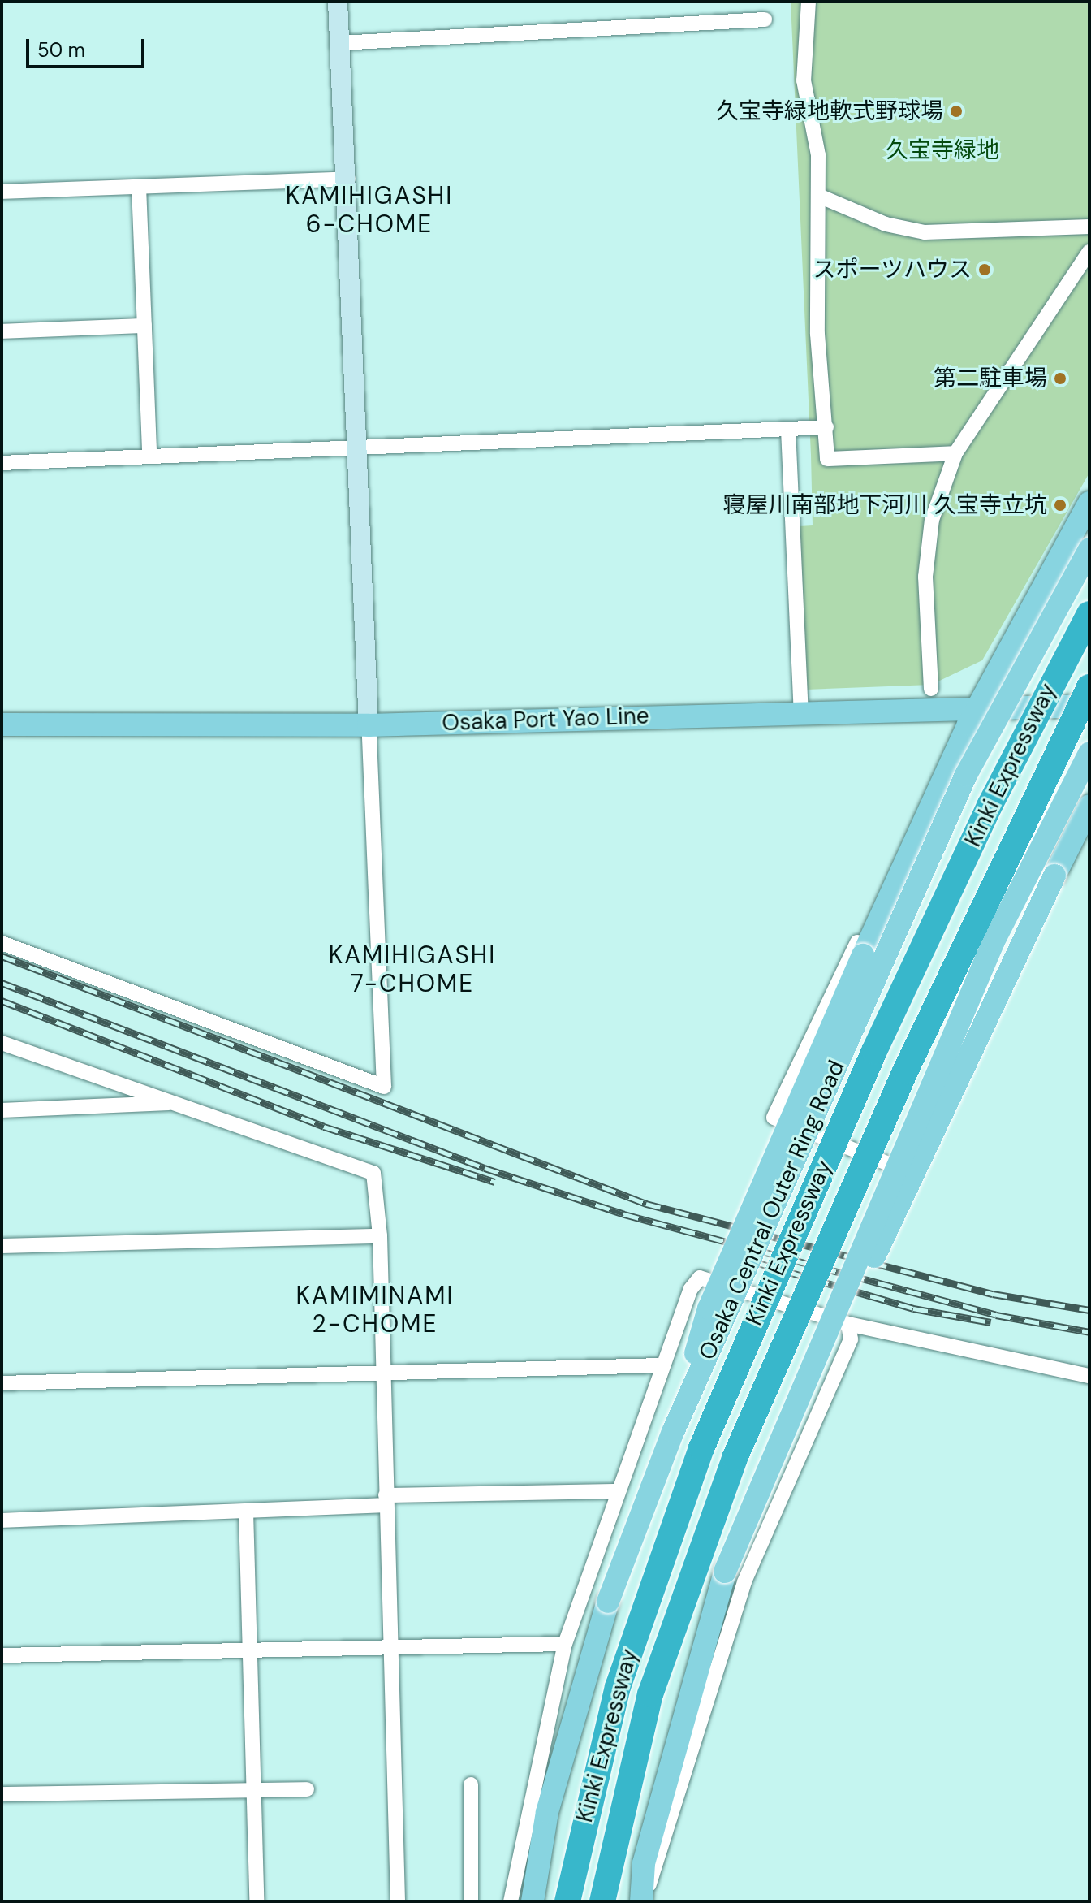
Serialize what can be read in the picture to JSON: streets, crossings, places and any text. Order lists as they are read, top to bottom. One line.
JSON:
{"streets":{"highway":["Kinki Expressway"],"main road":["Osaka Port Yao Line","Osaka Central Outer Ring Road"]},"districts":["KAMIHIGASHI 6-CHOME","KAMIHIGASHI 7-CHOME","KAMIMINAMI 2-CHOME"],"parks":["久宝寺緑地"],"places":["久宝寺緑地軟式野球場","スポーツハウス","第二駐車場","寝屋川南部地下河川 久宝寺立坑"],"scale_bar":"50 m"}
